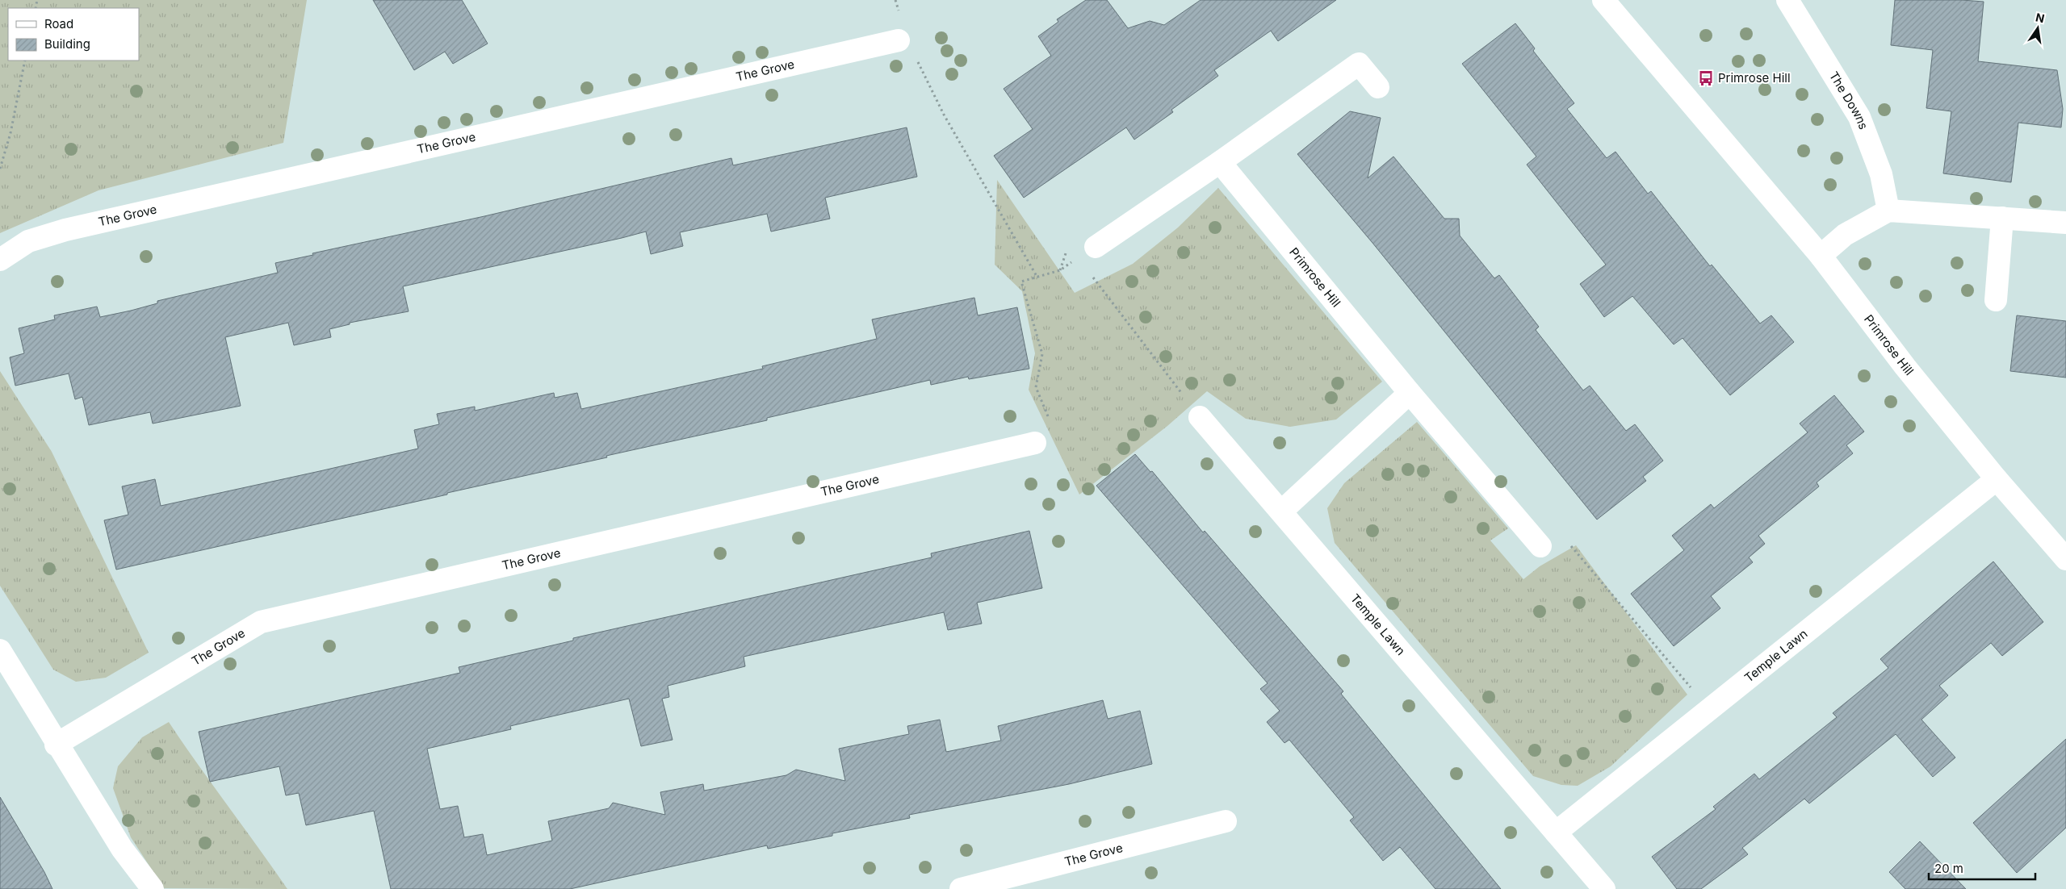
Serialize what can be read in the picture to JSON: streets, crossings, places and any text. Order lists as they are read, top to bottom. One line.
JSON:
{"streets":{"street":["The Grove","The Downs","Primrose Hill","Temple Lawn"]},"crossings":[["Primrose Hill","Temple Lawn"]],"places":{"bus stop":["Primrose Hill"]},"legend":["Road","Building"],"scale_bar":"20 m","north":"top"}
